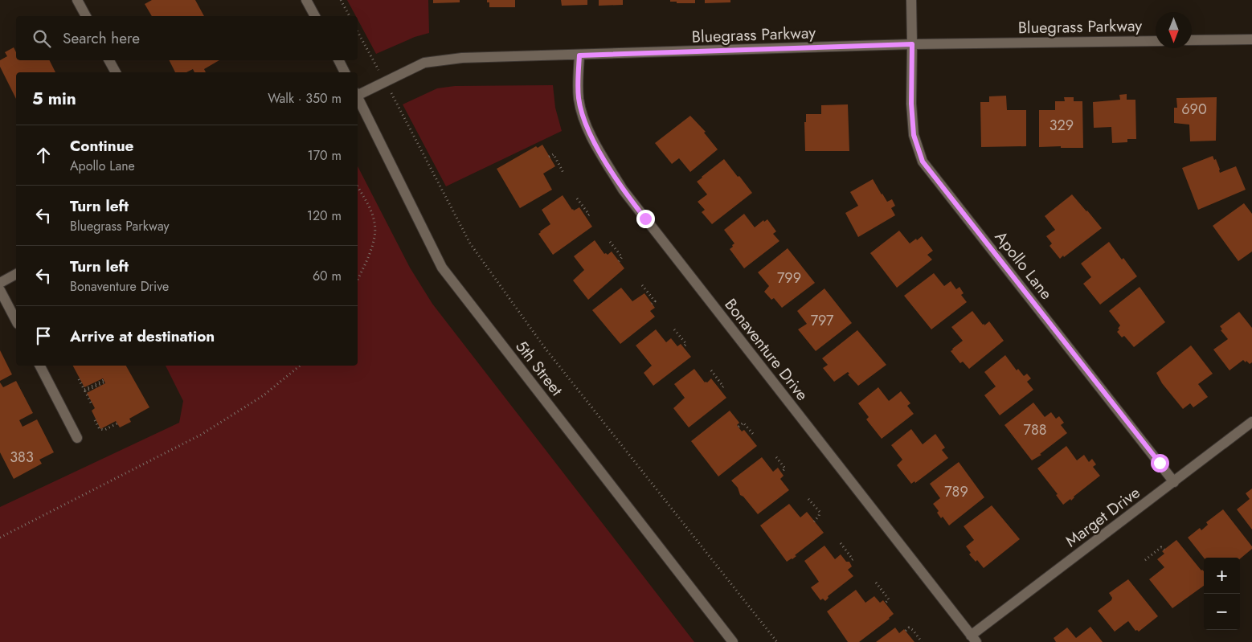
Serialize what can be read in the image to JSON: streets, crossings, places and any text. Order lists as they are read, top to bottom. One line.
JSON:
{"streets":{"street":["Bluegrass Parkway","Apollo Lane","Bonaventure Drive","5th Street","Marget Drive"]},"crossings":[["Bluegrass Parkway","Apollo Lane"],["Bluegrass Parkway","Bonaventure Drive"],["Apollo Lane","Marget Drive"],["Bonaventure Drive","Marget Drive"]],"house_numbers":["690","329","799","797","788","383","789"],"north":"bottom","page":{"search":"Search here","heading":["5 min","Walk · 350 m"],"list":[["Continue","Apollo Lane","170 m"],["Turn left","Bluegrass Parkway","120 m"],["Turn left","Bonaventure Drive","60 m"],"Arrive at destination"],"map_buttons":["+","−"]}}
